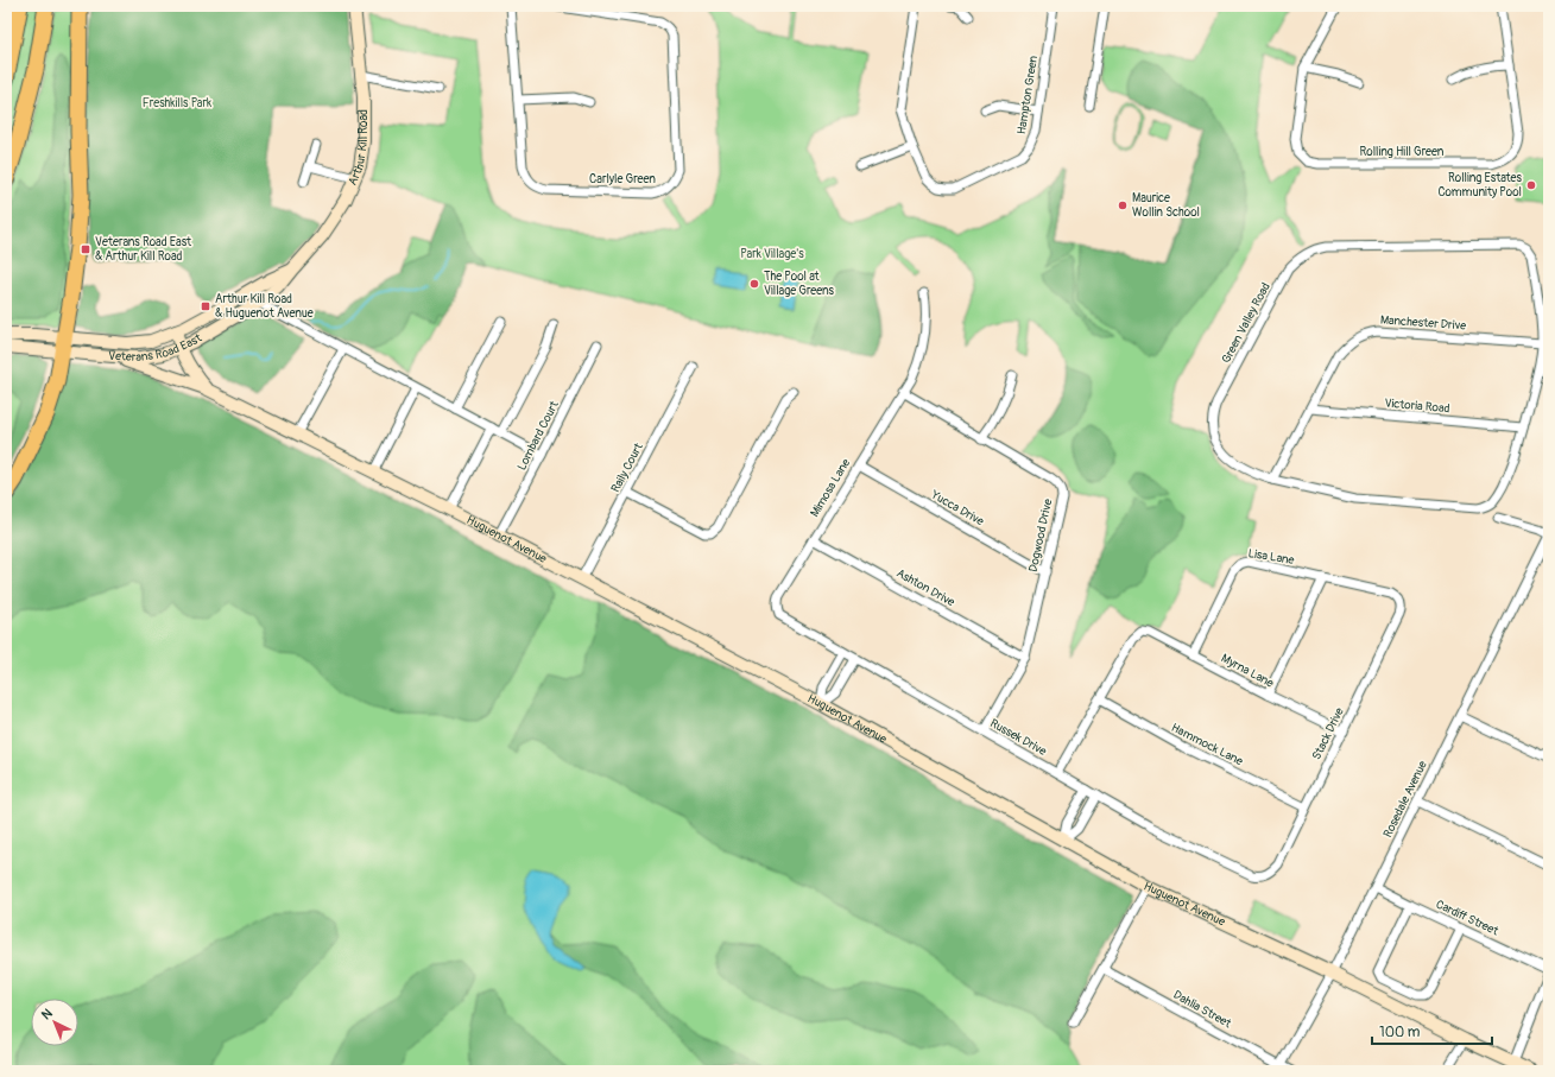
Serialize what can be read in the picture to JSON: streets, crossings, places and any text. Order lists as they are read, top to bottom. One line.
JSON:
{"streets":{"street":["Hampton Green","Arthur Kill Road","Rolling Hill Green","Carlyle Green","Green Valley Road","Manchester Drive","Veterans Road East","Victoria Road","Lombard Court","Raily Court","Mimosa Lane","Yucca Drive","Dogwood Drive","Huguenot Avenue","Lisa Lane","Ashton Drive","Myrna Lane","Stack Drive","Russek Drive","Hammock Lane","Rosedale Avenue","Cardiff Street","Dahlia Street"]},"crossings":[["Arthur Kill Road","Veterans Road East"],["Green Valley Road","Manchester Drive"],["Green Valley Road","Victoria Road"],["Manchester Drive","Victoria Road"],["Veterans Road East","Huguenot Avenue"],["Lombard Court","Huguenot Avenue"],["Raily Court","Huguenot Avenue"],["Mimosa Lane","Yucca Drive"],["Mimosa Lane","Dogwood Drive"],["Mimosa Lane","Ashton Drive"],["Mimosa Lane","Russek Drive"],["Yucca Drive","Dogwood Drive"],["Dogwood Drive","Ashton Drive"],["Dogwood Drive","Russek Drive"],["Huguenot Avenue","Rosedale Avenue"],["Lisa Lane","Myrna Lane"],["Lisa Lane","Stack Drive"],["Myrna Lane","Stack Drive"],["Myrna Lane","Hammock Lane"],["Stack Drive","Russek Drive"],["Stack Drive","Hammock Lane"],["Rosedale Avenue","Cardiff Street"],["Rosedale Avenue","Dahlia Street"]],"parks":["Freshkills Park","Park Village's"],"places":{"other":["Rolling Estates Community Pool","Maurice Wollin School","The Pool at Village Greens"],"transit":["Veterans Road East & Arthur Kill Road","Arthur Kill Road & Huguenot Avenue"]},"scale_bar":"100 m","north":"top left"}
